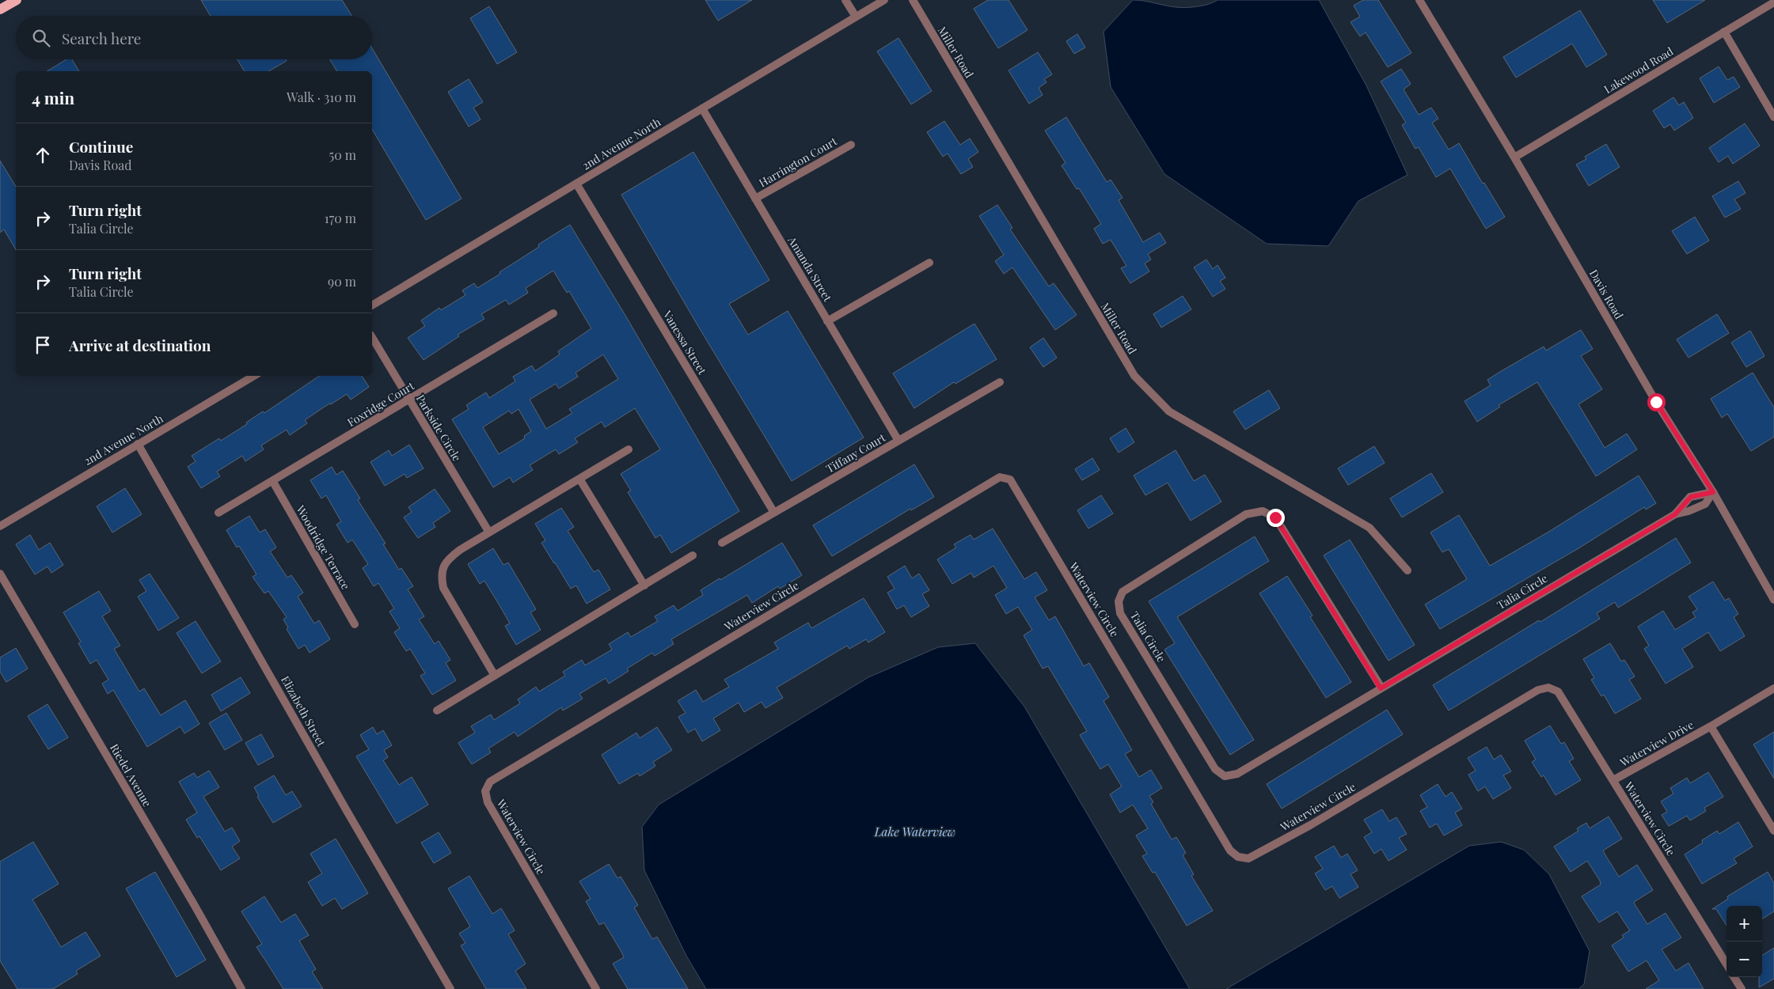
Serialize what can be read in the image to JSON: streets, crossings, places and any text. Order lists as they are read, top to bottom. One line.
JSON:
{"streets":{"street":["Miller Road","Lakewood Road","2nd Avenue North","Harrington Court","Amanda Street","Davis Road","Vanessa Street","Foxridge Court","Parkside Circle","Tiffany Court","Woodridge Terrace","Talia Circle","Waterview Circle","Elizabeth Street","Waterview Drive","Riedel Avenue"]},"crossings":[["Lakewood Road","Davis Road"],["2nd Avenue North","Amanda Street"],["2nd Avenue North","Vanessa Street"],["2nd Avenue North","Elizabeth Street"],["Harrington Court","Amanda Street"],["Amanda Street","Tiffany Court"],["Davis Road","Talia Circle"],["Vanessa Street","Tiffany Court"],["Foxridge Court","Parkside Circle"],["Foxridge Court","Woodridge Terrace"],["Waterview Circle","Waterview Drive"]],"water":["Lake Waterview"],"page":{"search":"Search here","heading":["4 min","Walk · 310 m"],"list":[["Continue","Davis Road","50 m"],["Turn right","Talia Circle","170 m"],["Turn right","Talia Circle","90 m"],"Arrive at destination"],"map_buttons":["+","−"]}}
